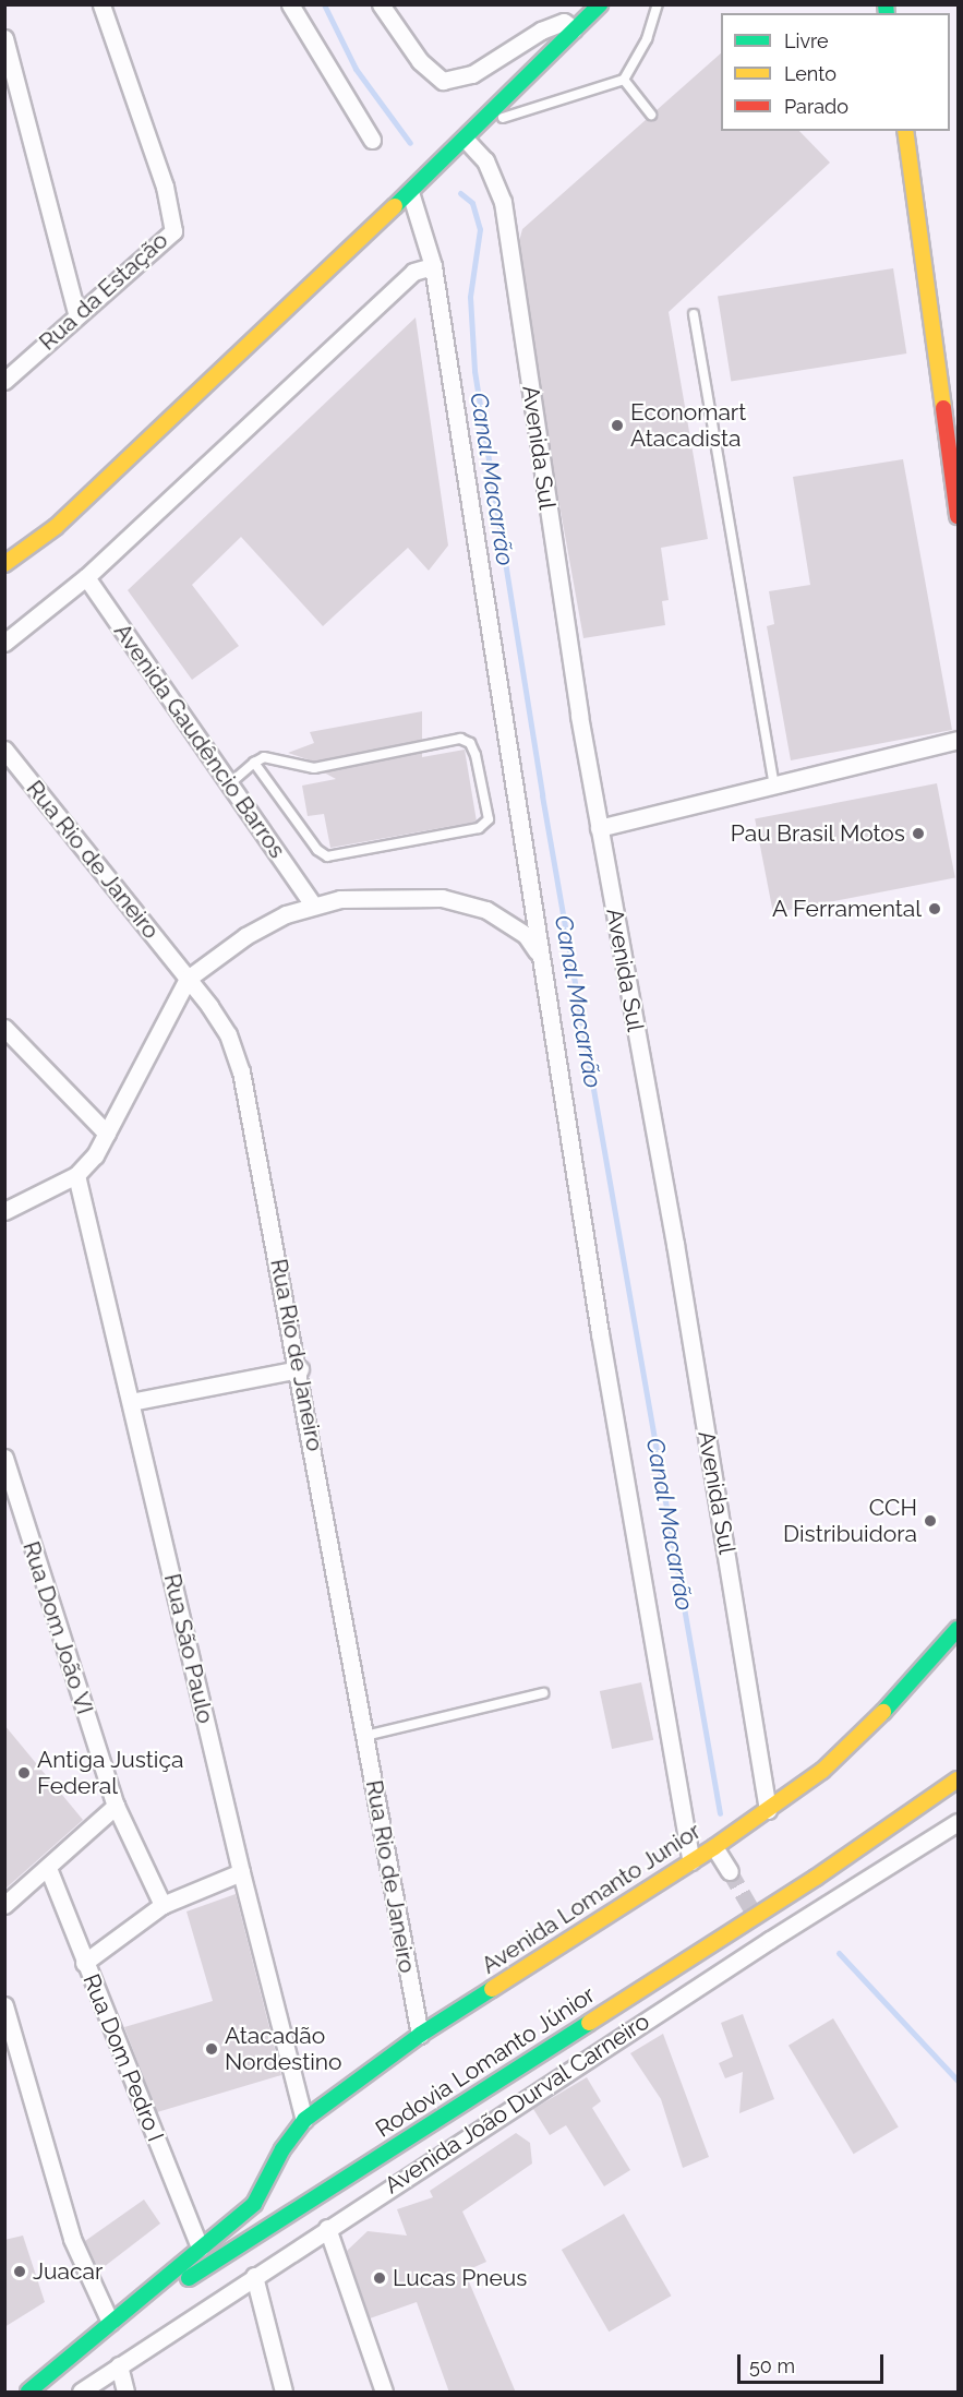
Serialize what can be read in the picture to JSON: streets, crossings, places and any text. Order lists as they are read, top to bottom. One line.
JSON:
{"streets":{"main road":["Avenida Lomanto Junior","Rodovia Lomanto Júnior"],"street":["Rua da Estação","Avenida Sul","Avenida Gaudêncio Barros","Rua Rio de Janeiro","Rua Dom João VI","Rua São Paulo","Rua Dom Pedro I","Avenida João Durval Carneiro"]},"crossings":[["Avenida Sul","Avenida Lomanto Junior"],["Rua Rio de Janeiro","Avenida Lomanto Junior"],["Rua São Paulo","Avenida Lomanto Junior"],["Avenida Lomanto Junior","Rua Dom Pedro I"]],"water":["Canal Macarrão"],"places":["Economart Atacadista","Pau Brasil Motos","A Ferramental","CCH Distribuidora","Antiga Justiça Federal","Atacadão Nordestino","Juacar","Lucas Pneus"],"legend":["Livre","Lento","Parado"],"scale_bar":"50 m"}
